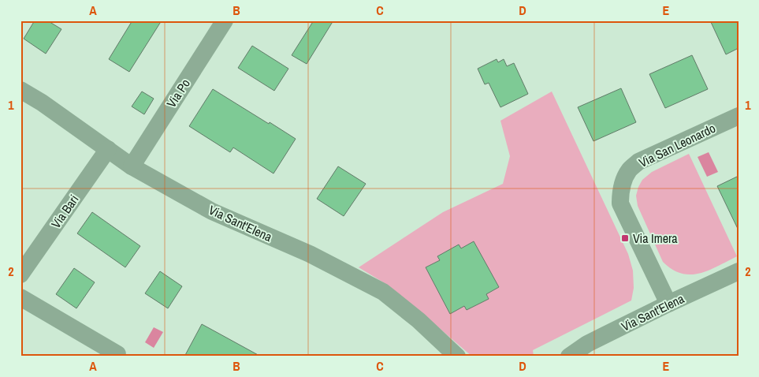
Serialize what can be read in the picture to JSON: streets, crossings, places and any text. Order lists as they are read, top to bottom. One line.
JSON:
{"streets":{"street":["Via Po","Via San Leonardo","Via Bari","Via Sant'Elena"]},"crossings":[["Via Po","Via Sant'Elena"],["Via San Leonardo","Via Sant'Elena"],["Via Bari","Via Sant'Elena"]],"places":{"transit":["Via Imera"]},"grid":{"columns":["A","B","C","D","E"],"rows":["1","2"]}}
